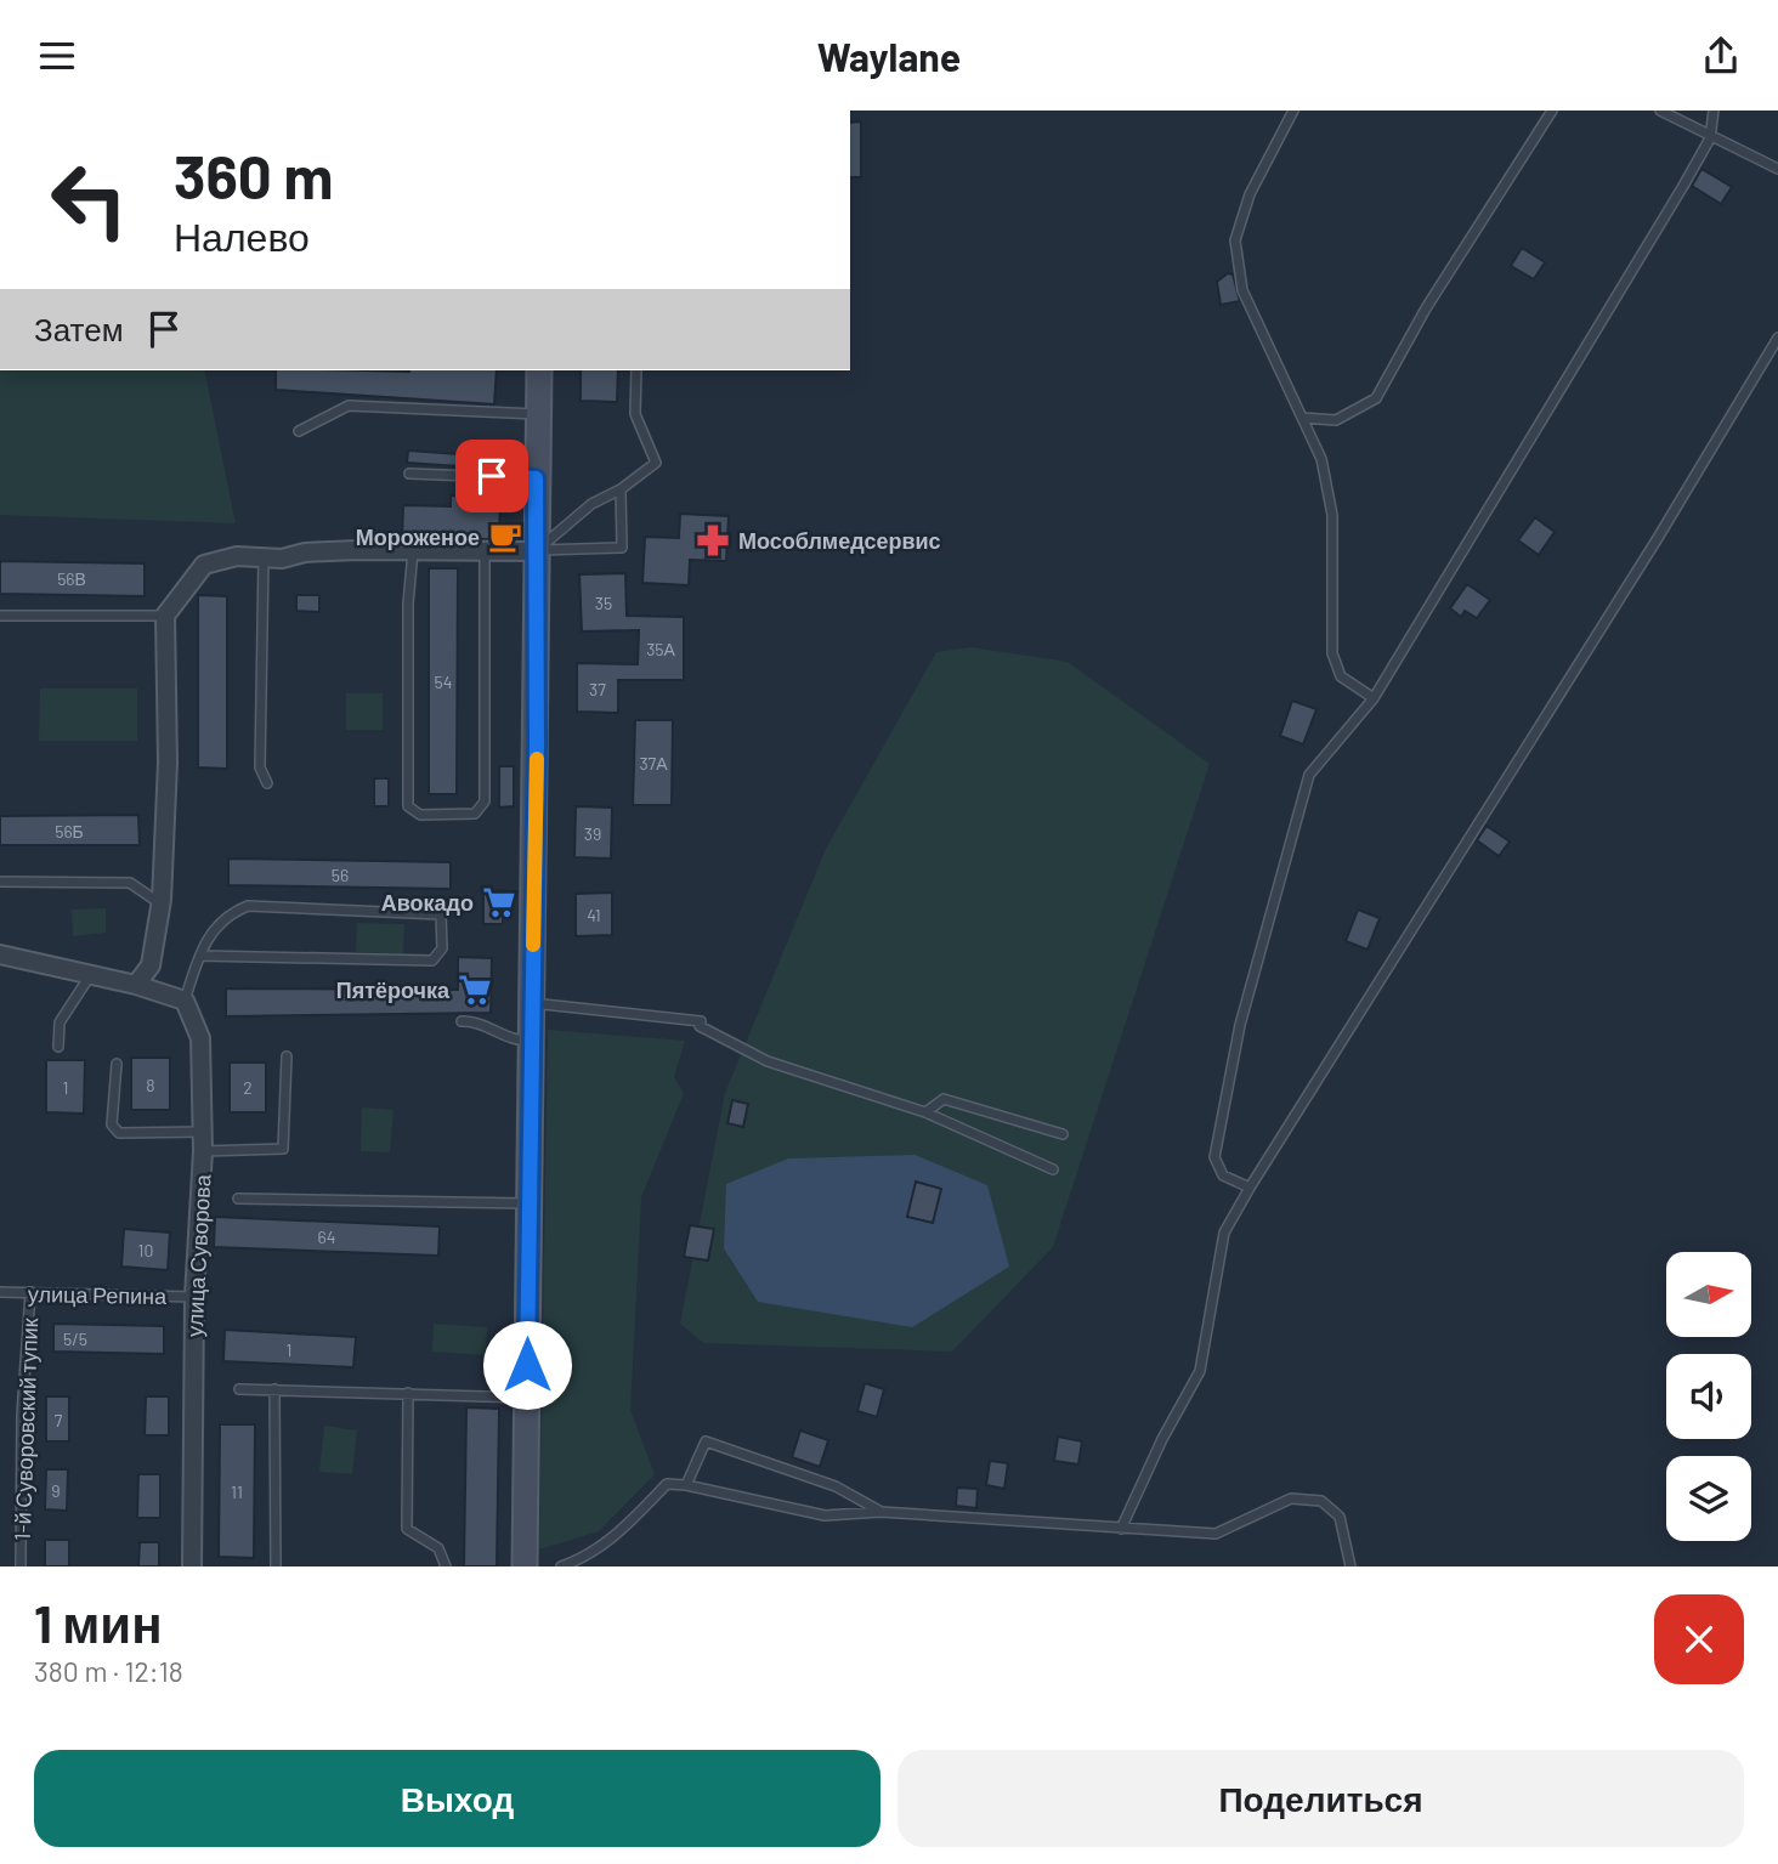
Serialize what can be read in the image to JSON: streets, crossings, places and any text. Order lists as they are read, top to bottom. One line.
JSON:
{"streets":{"street":["улица Суворова"],"lane":["улица Репина","1-й Суворовский тупик"]},"crossings":[["улица Суворова","улица Репина"],["улица Репина","1-й Суворовский тупик"]],"places":{"cafe":["Мороженое"],"pharmacy":["Мособлмедсервис"],"supermarket":["Авокадо","Пятёрочка"]},"house_numbers":["56В","35","35А","54","37","37А","56Б","39","56","41","8","1","2","64","10","5/5","1","7","9","11"],"north":"right","page":{"header":"Waylane","turn":["360 m","Налево"],"then":"Затем","heading":["1 мин","380 m · 12:18"],"buttons":["Выход","Поделиться"]}}
